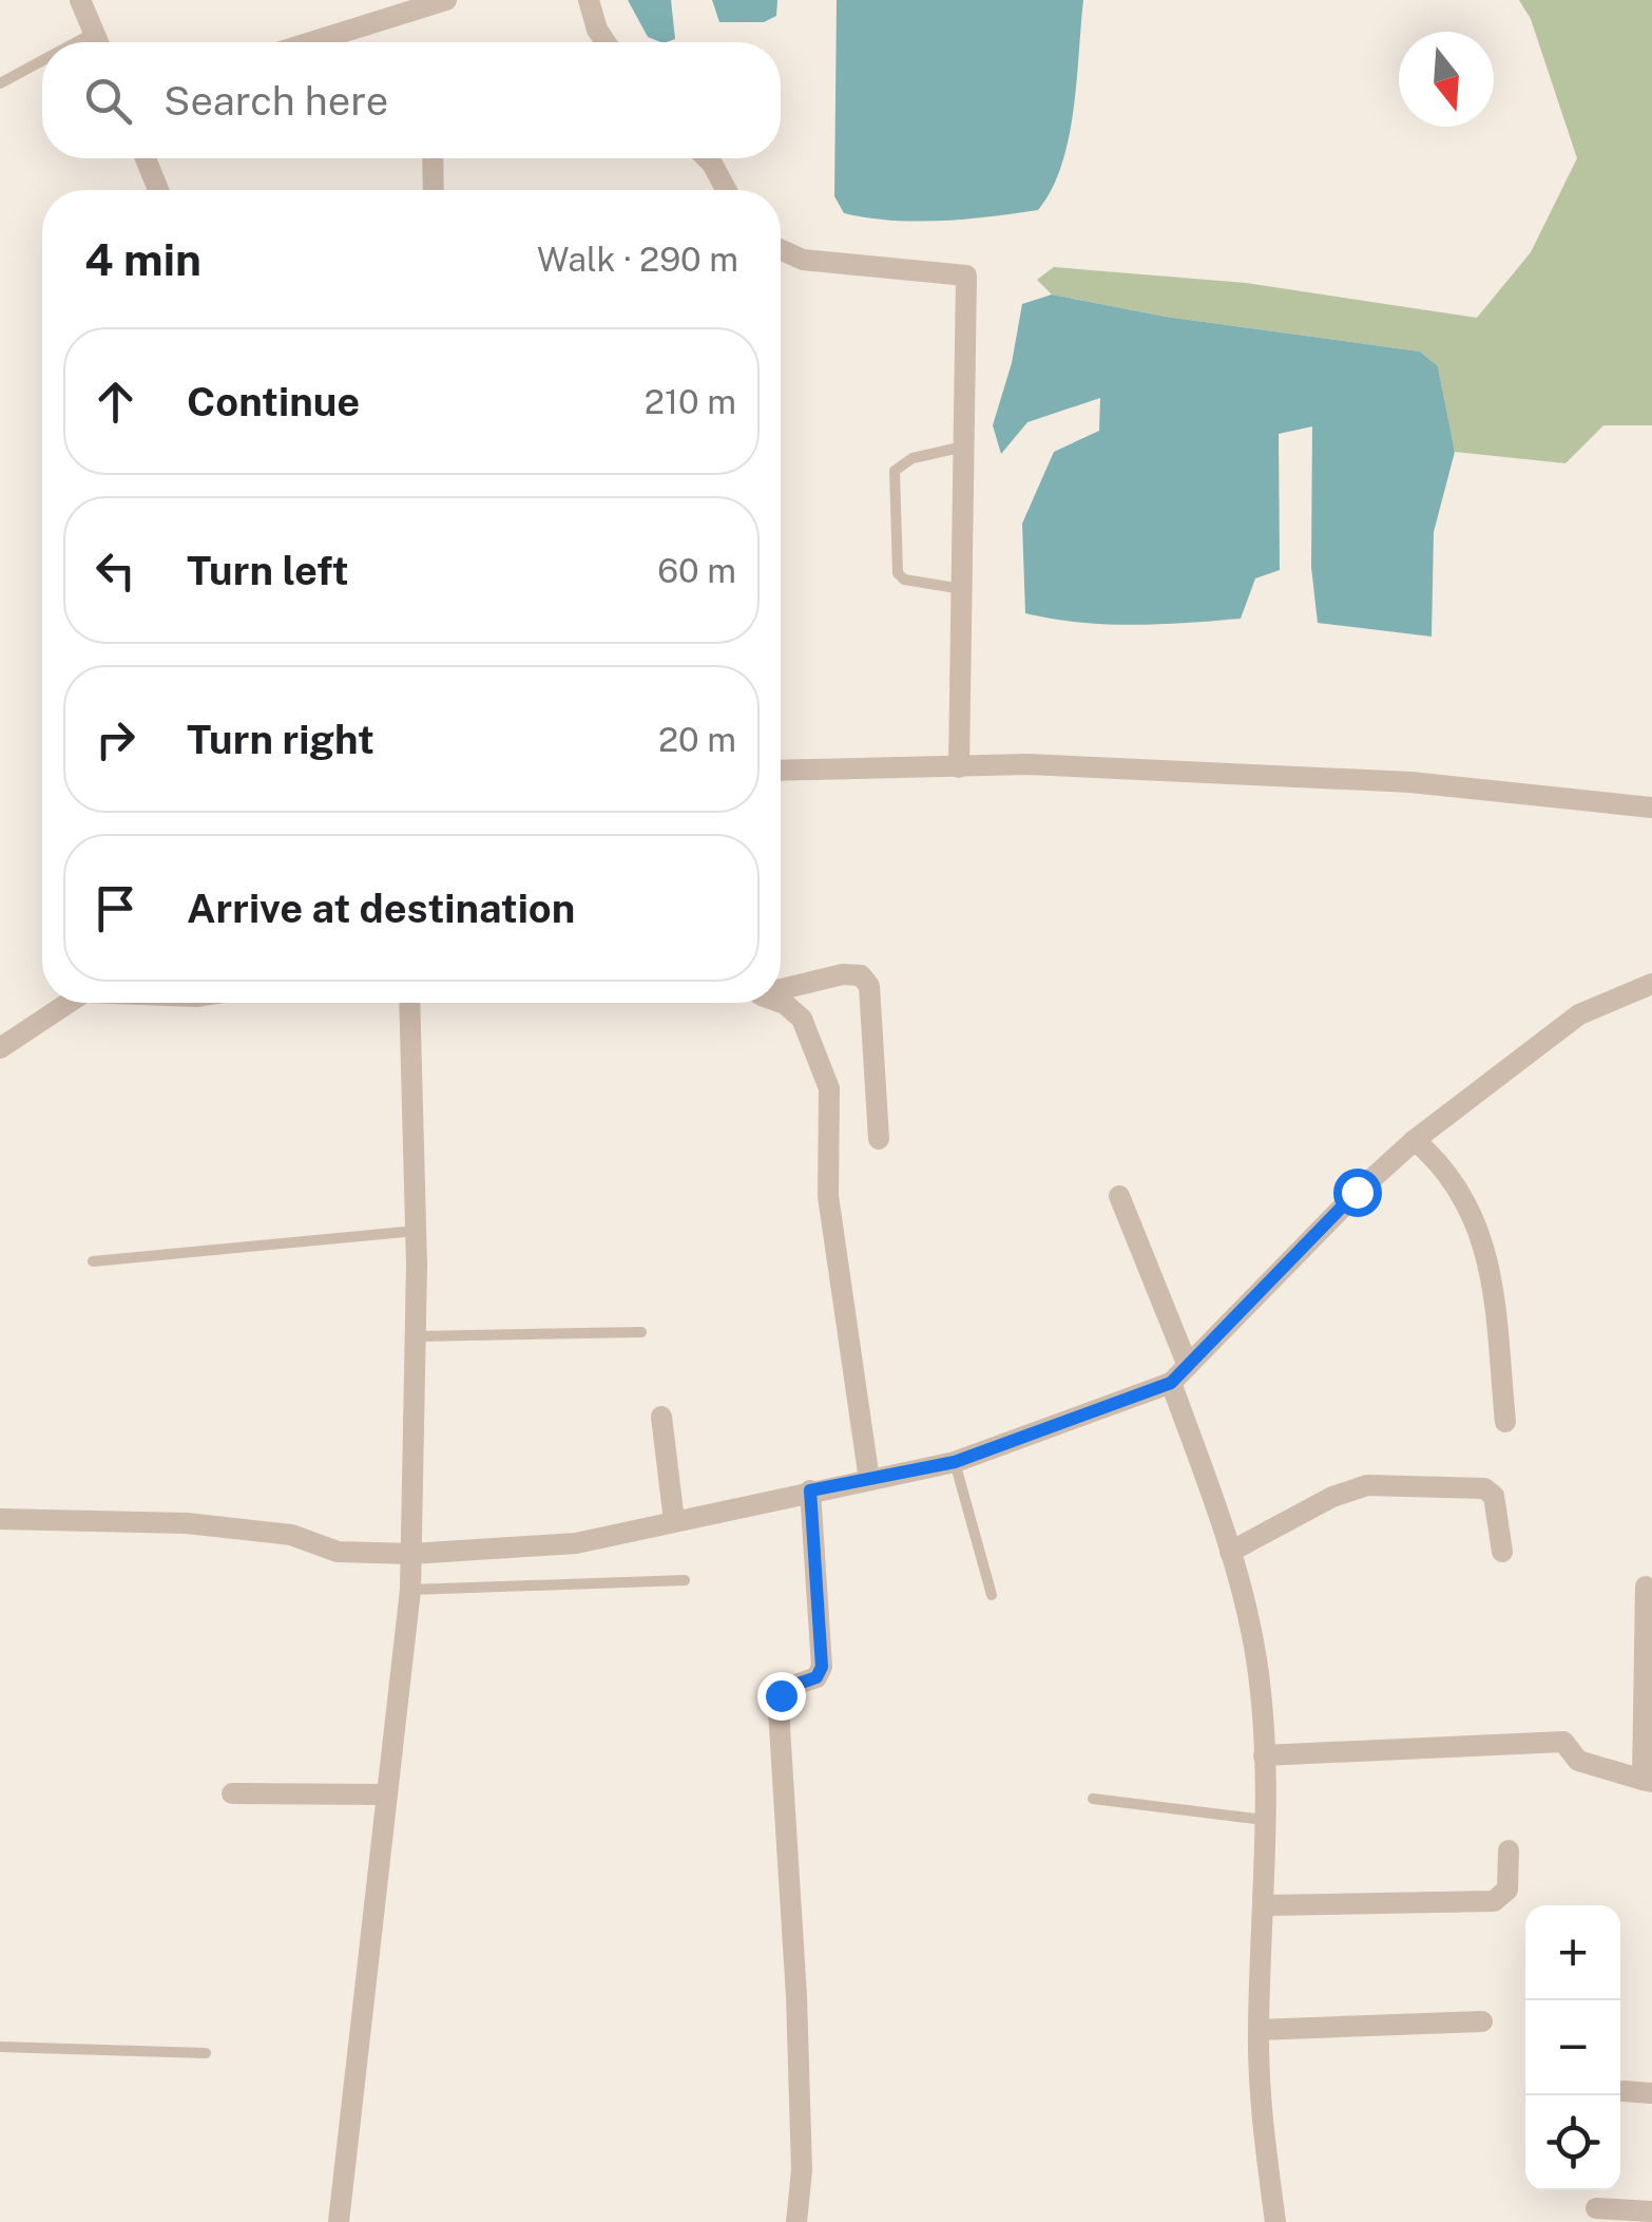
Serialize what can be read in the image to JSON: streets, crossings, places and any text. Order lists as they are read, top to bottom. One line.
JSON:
{"north":"bottom","page":{"search":"Search here","heading":["4 min","Walk · 290 m"],"list":[["Continue","210 m"],["Turn left","60 m"],["Turn right","20 m"],"Arrive at destination"],"map_buttons":["+","−"]}}
